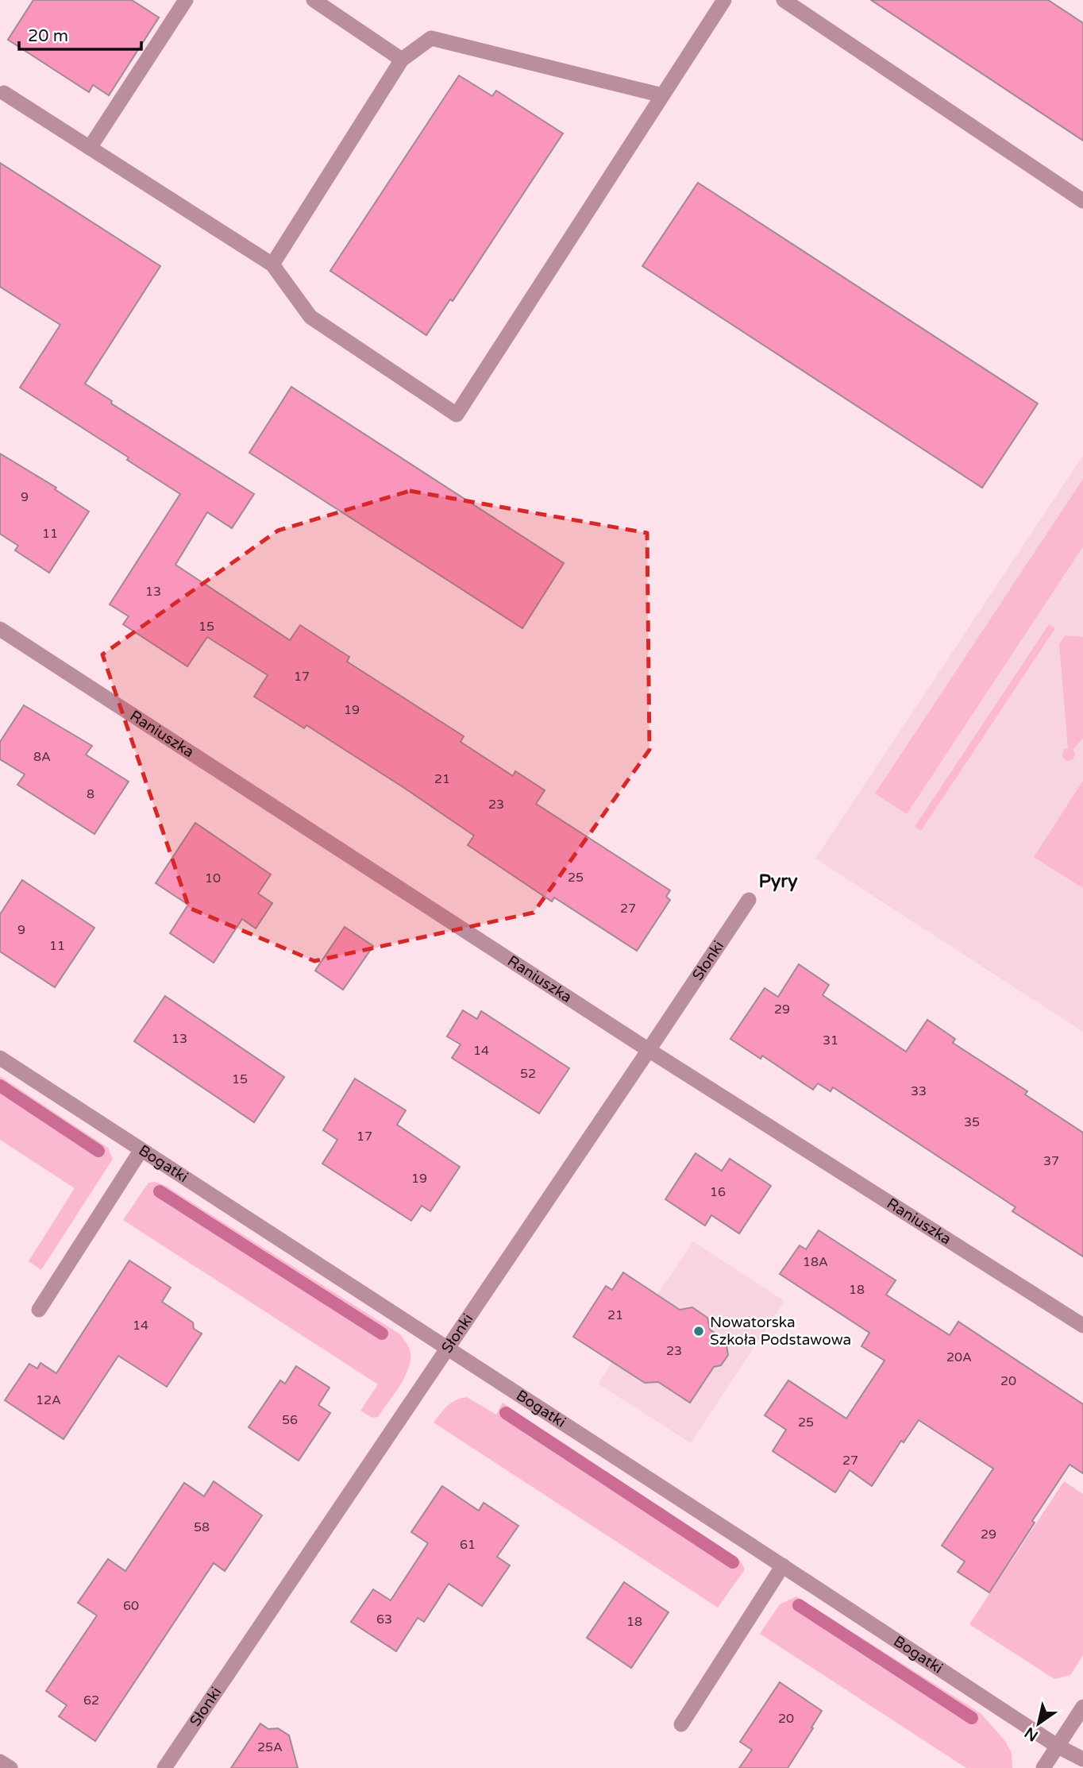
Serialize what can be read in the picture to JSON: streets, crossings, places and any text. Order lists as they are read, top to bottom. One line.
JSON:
{"streets":{"street":["Raniuszka","Słonki","Bogatki"]},"crossings":[["Raniuszka","Słonki"],["Słonki","Bogatki"]],"districts":["Pyry"],"places":["Nowatorska Szkoła Podstawowa"],"house_numbers":["9","11","13","15","17","19","8A","21","8","23","25","10","27","9","11","29","13","31","14","52","15","33","35","17","37","19","16","18A","18","21","14","23","20A","20","12A","56","25","27","58","29","61","60","63","18","62","20","25A"],"scale_bar":"20 m","north":"bottom left"}
